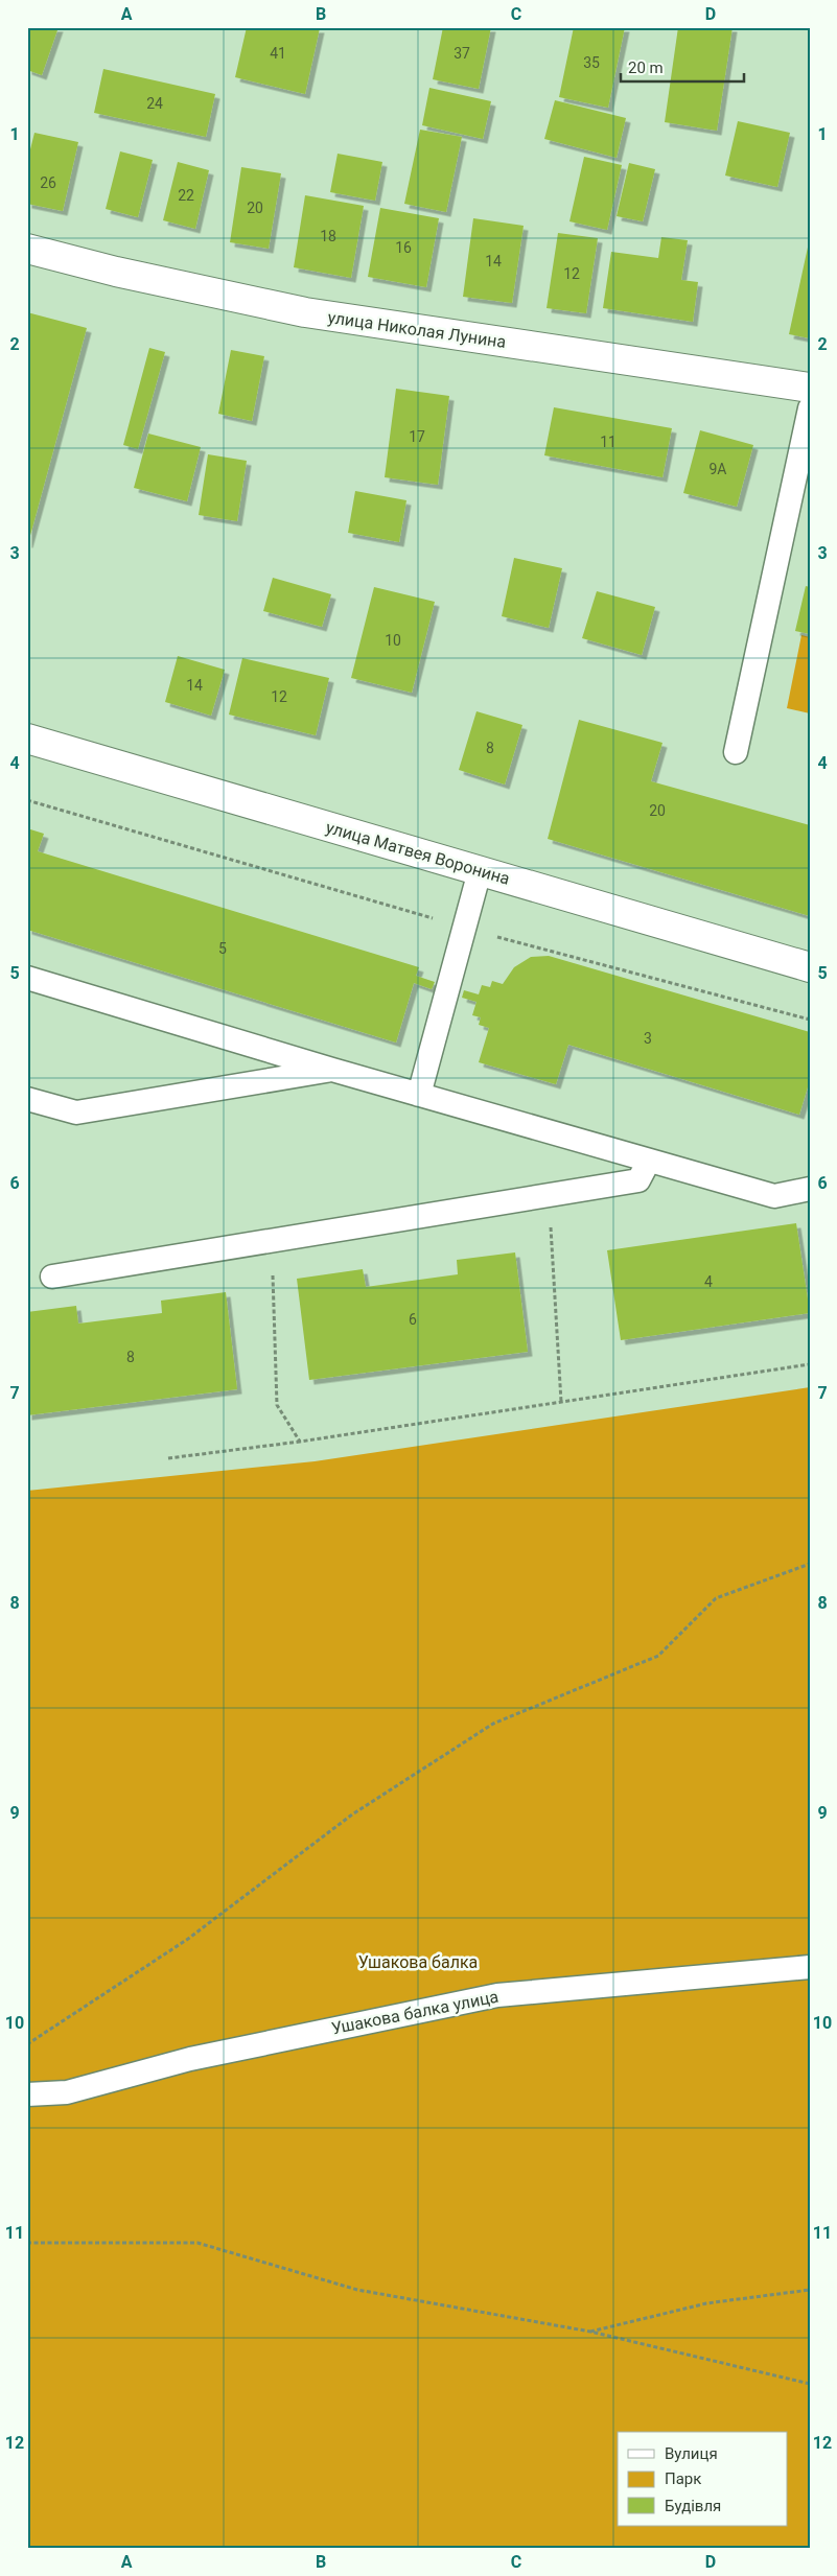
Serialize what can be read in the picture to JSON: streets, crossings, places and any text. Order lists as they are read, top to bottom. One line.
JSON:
{"streets":{"street":["улица Николая Лунина","улица Матвея Воронина"],"lane":["Ушакова балка улица"]},"parks":["Ушакова балка"],"house_numbers":["41","37","35","24","26","22","20","18","16","14","12","17","11","9А","10","14","12","8","20","5","3","4","6","8"],"legend":["Вулиця","Парк","Будівля"],"scale_bar":"20 m","grid":{"columns":["A","B","C","D"],"rows":["1","2","3","4","5","6","7","8","9","10","11","12"]}}
